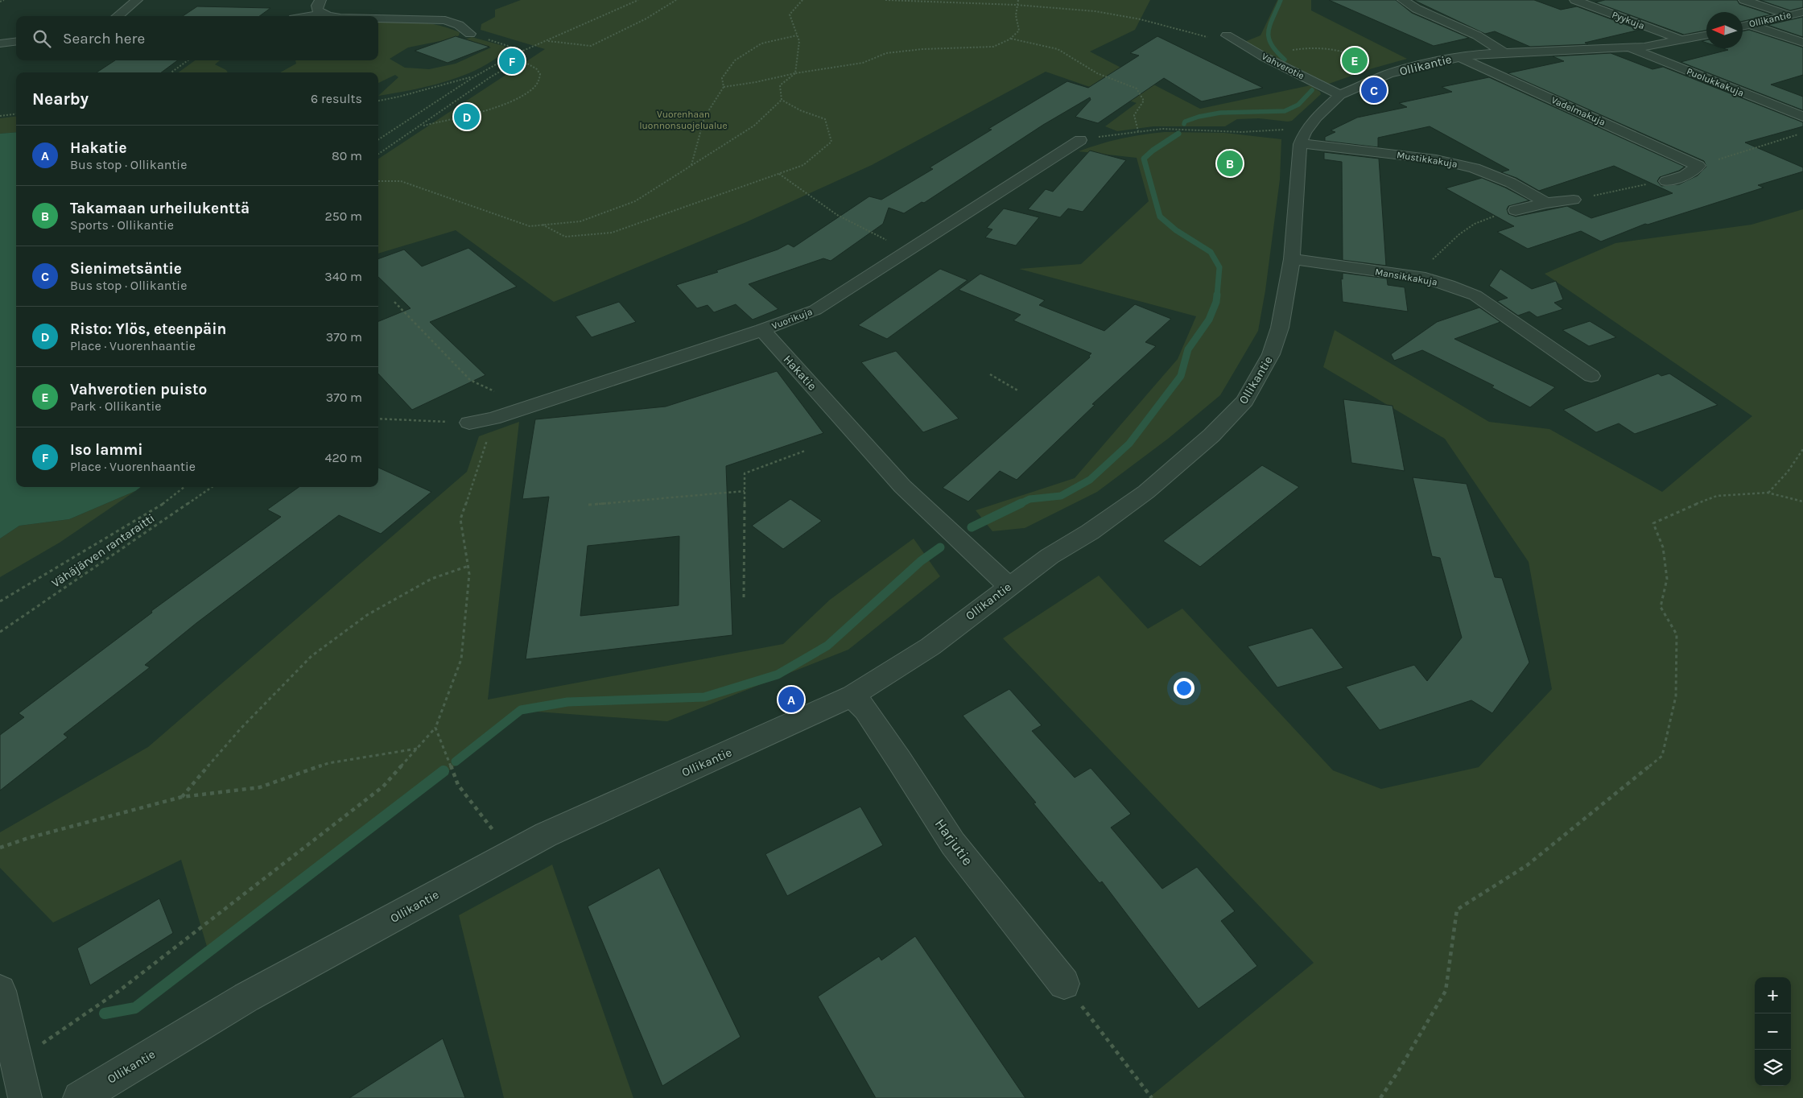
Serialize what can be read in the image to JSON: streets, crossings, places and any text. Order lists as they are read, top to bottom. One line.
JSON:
{"streets":{"street":["Ollikantie","Pyykuja","Vahverotie","Puolukkakuja","Vadelmakuja","Mustikkakuja","Mansikkakuja","Vuorikuja","Hakatie","Harjutie"],"path":["Vähäjärven rantaraitti"]},"crossings":[["Ollikantie","Pyykuja"],["Ollikantie","Vahverotie"],["Ollikantie","Puolukkakuja"],["Ollikantie","Vadelmakuja"],["Ollikantie","Mustikkakuja"],["Ollikantie","Mansikkakuja"],["Ollikantie","Hakatie"],["Ollikantie","Harjutie"],["Vuorikuja","Hakatie"]],"parks":["Vuorenhaan luonnonsuojelualue"],"north":"left","page":{"search":"Search here","pins":["E","F","C","D","B","A"],"heading":["Nearby","6 results"],"list":[{"mark":"A","name":"Hakatie","note":"Bus stop · Ollikantie","value":"80 m"},{"mark":"B","name":"Takamaan urheilukenttä","note":"Sports · Ollikantie","value":"250 m"},{"mark":"C","name":"Sienimetsäntie","note":"Bus stop · Ollikantie","value":"340 m"},{"mark":"D","name":"Risto: Ylös, eteenpäin","note":"Place · Vuorenhaantie","value":"370 m"},{"mark":"E","name":"Vahverotien puisto","note":"Park · Ollikantie","value":"370 m"},{"mark":"F","name":"Iso lammi","note":"Place · Vuorenhaantie","value":"420 m"}],"map_buttons":["+","−"]}}
